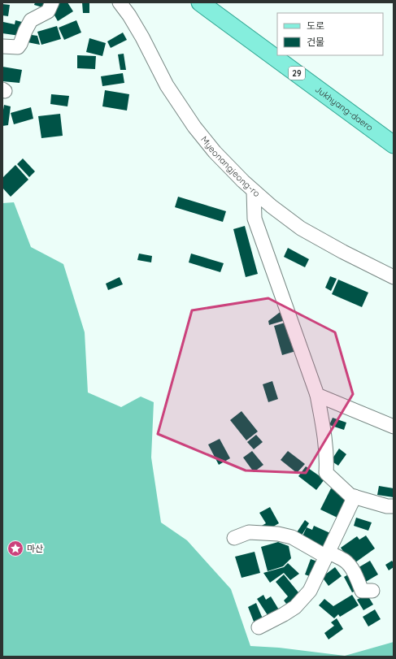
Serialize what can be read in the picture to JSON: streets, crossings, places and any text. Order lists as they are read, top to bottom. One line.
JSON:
{"streets":{"main road":["29","Jukhyang-daero"],"street":["Myeonangjeong-ro"]},"places":{"place":["마산"]},"legend":["도로","건물"]}
